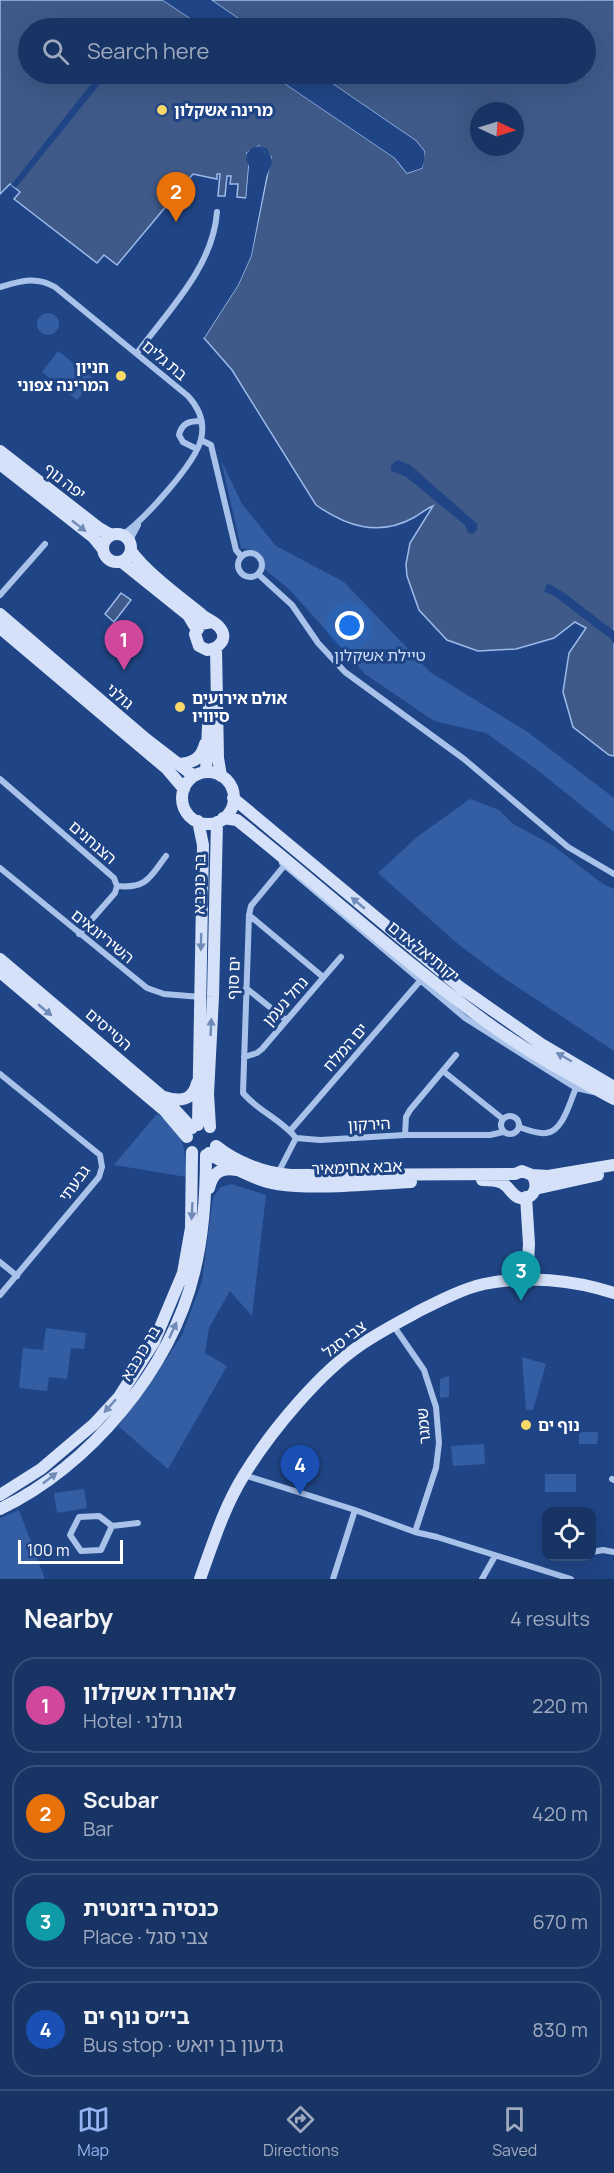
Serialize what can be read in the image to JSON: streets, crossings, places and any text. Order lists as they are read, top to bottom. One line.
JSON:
{"streets":{"main road":["יפה נוף","גולני","בר כוכבא","יקותיאל אדם","הטייסים","אבא אחימאיר","צבי סגל"],"street":["בת גלים","הצנחנים","השיריונאים","ים סוף","נחל נעמן","ים המלח","הירקון","גבעתי","שמגר"]},"crossings":[["בת גלים","יפה נוף"],["גולני","בר כוכבא"],["גולני","יקותיאל אדם"],["הצנחנים","השיריונאים"],["בר כוכבא","השיריונאים"],["בר כוכבא","יקותיאל אדם"],["בר כוכבא","הטייסים"],["בר כוכבא","אבא אחימאיר"],["ים סוף","נחל נעמן"],["ים סוף","ים המלח"],["צבי סגל","שמגר"]],"parks":["טיילת אשקלון"],"places":["מרינה אשקלון","חניון המרינה צפוני","אולם אירועים סיוויו","נוף ים"],"scale_bar":"100 m","north":"right","page":{"search":"Search here","pins":["2","1","3","4"],"scale":"100 m","heading":["Nearby","4 results"],"list":[{"mark":"1","name":"לאונרדו אשקלון","note":"Hotel · גולני","value":"220 m"},{"mark":"2","name":"Scubar","note":"Bar","value":"420 m"},{"mark":"3","name":"כנסיה ביזנטית","note":"Place · צבי סגל","value":"670 m"},{"mark":"4","name":"בי״ס נוף ים","note":"Bus stop · גדעון בן יואש","value":"830 m"}],"nav":["Map","Directions","Saved"]}}
